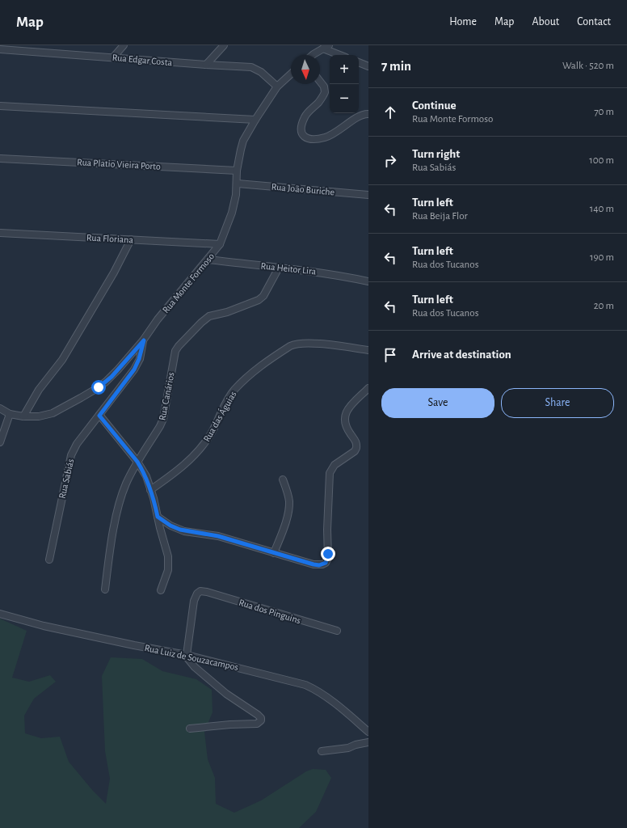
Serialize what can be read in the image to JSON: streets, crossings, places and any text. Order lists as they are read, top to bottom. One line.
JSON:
{"streets":{"street":["Rua Edgar Costa","Rua Platio Vieira Porto","Rua João Buriche","Rua Floriana","Rua Heitor Lira","Rua Monte Formoso","Rua Canários","Rua das Águias","Rua Sabiás","Rua dos Pinguins","Rua Luiz de Souzacampos"]},"crossings":[["Rua Edgar Costa","Rua Monte Formoso"],["Rua Platio Vieira Porto","Rua Monte Formoso"],["Rua João Buriche","Rua Monte Formoso"],["Rua Floriana","Rua Monte Formoso"],["Rua Heitor Lira","Rua Monte Formoso"],["Rua Heitor Lira","Rua Canários"],["Rua Monte Formoso","Rua Sabiás"],["Rua dos Pinguins","Rua Luiz de Souzacampos"]],"north":"bottom","page":{"header":"Map","nav":["Home","Map","About","Contact"],"heading":["7 min","Walk · 520 m"],"map_buttons":["+","−"],"list":[["Continue","Rua Monte Formoso","70 m"],["Turn right","Rua Sabiás","100 m"],["Turn left","Rua Beija Flor","140 m"],["Turn left","Rua dos Tucanos","190 m"],["Turn left","Rua dos Tucanos","20 m"],"Arrive at destination"],"buttons":["Save","Share"]}}
